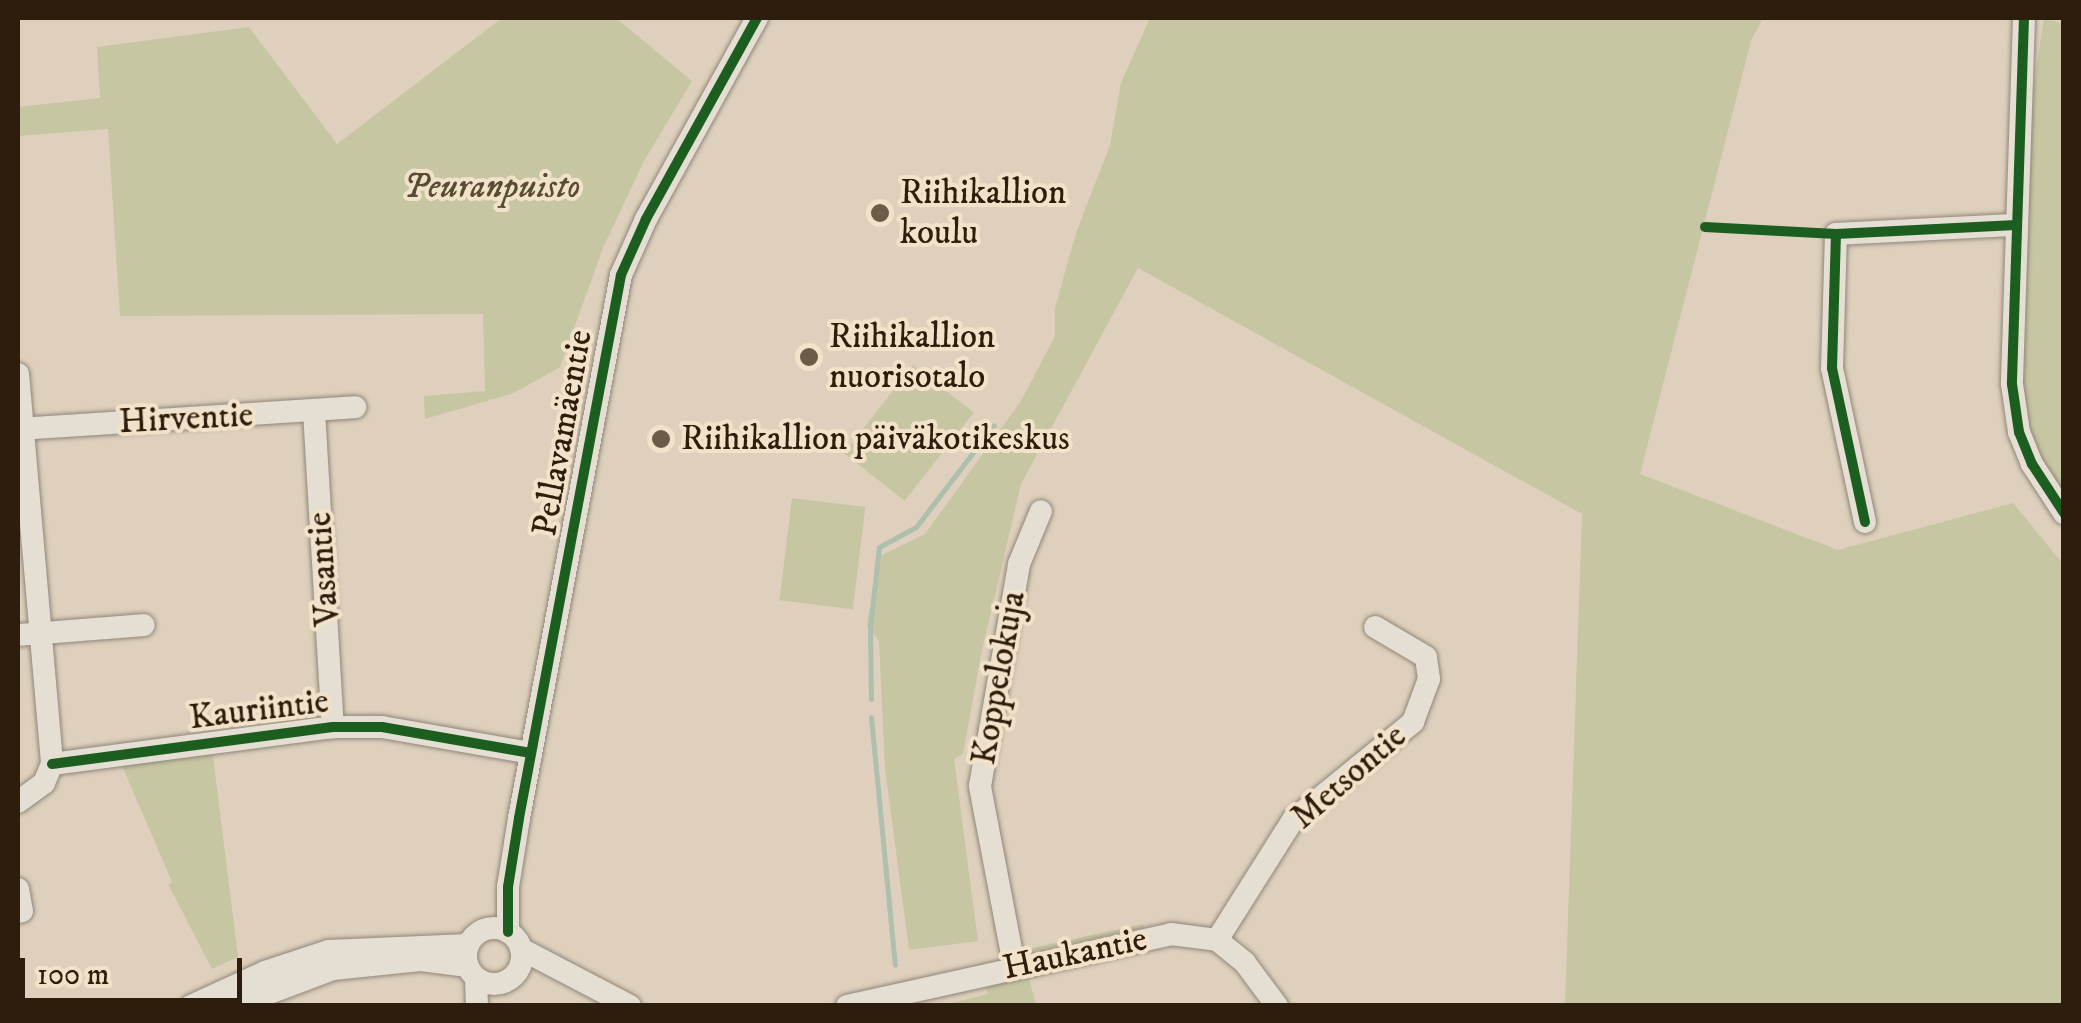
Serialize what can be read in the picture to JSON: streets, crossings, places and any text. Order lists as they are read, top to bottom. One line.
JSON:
{"streets":{"street":["Hirventie","Pellavamäentie","Vasantie","Koppelokuja","Kauriintie","Metsontie","Haukantie"]},"crossings":[["Hirventie","Vasantie"],["Pellavamäentie","Kauriintie"],["Vasantie","Kauriintie"],["Koppelokuja","Haukantie"],["Metsontie","Haukantie"]],"parks":["Peuranpuisto"],"places":["Riihikallion koulu","Riihikallion nuorisotalo","Riihikallion päiväkotikeskus"],"scale_bar":"100 m"}
